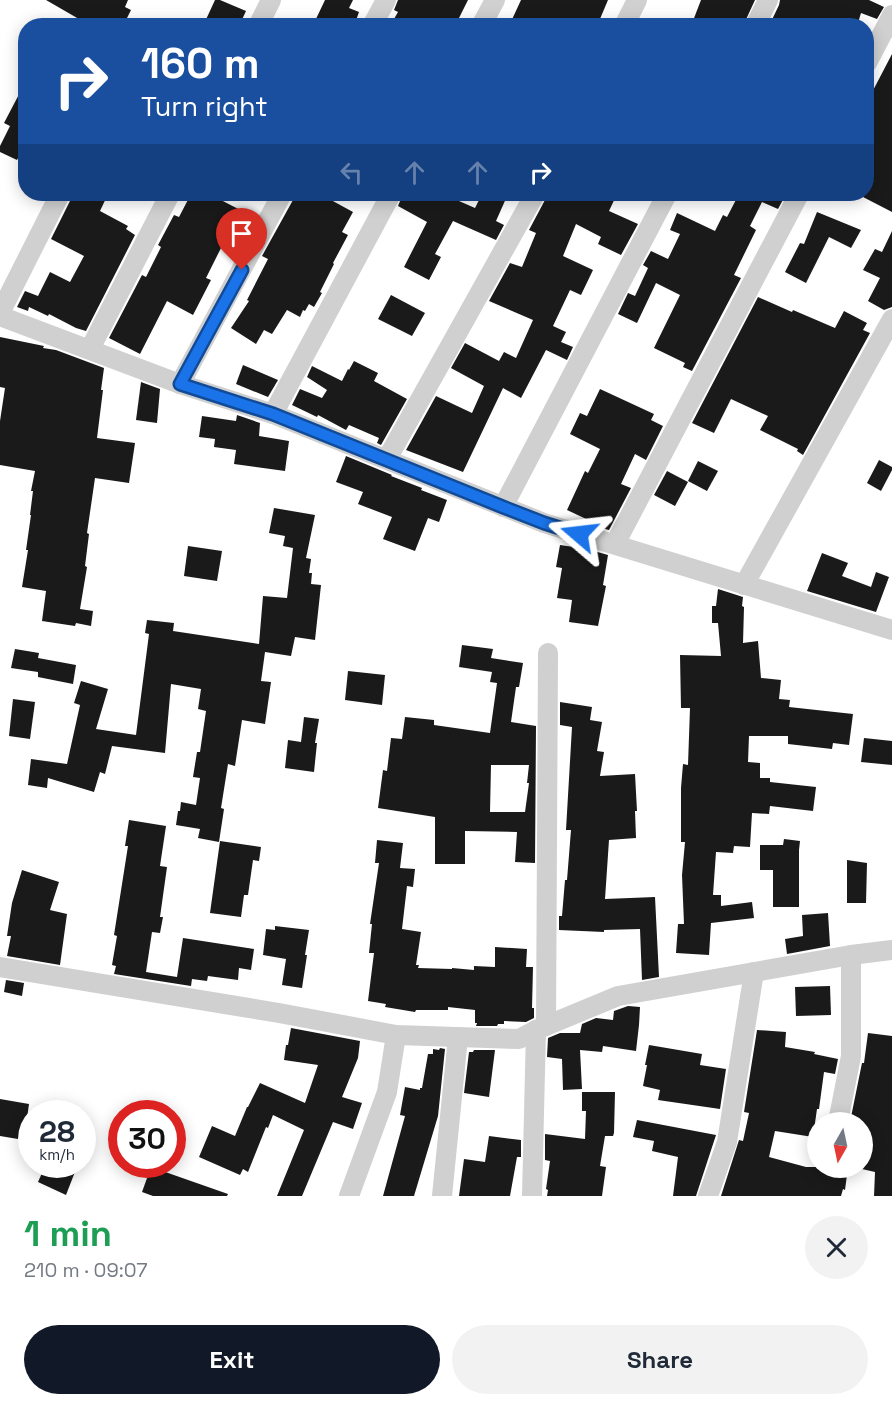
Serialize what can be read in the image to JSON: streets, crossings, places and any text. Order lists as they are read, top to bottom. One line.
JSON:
{"north":"bottom","page":{"turn":["160 m","Turn right"],"speed":"28 km/h","limit":"30","heading":["1 min","210 m · 09:07"],"buttons":["Exit","Share"]}}
